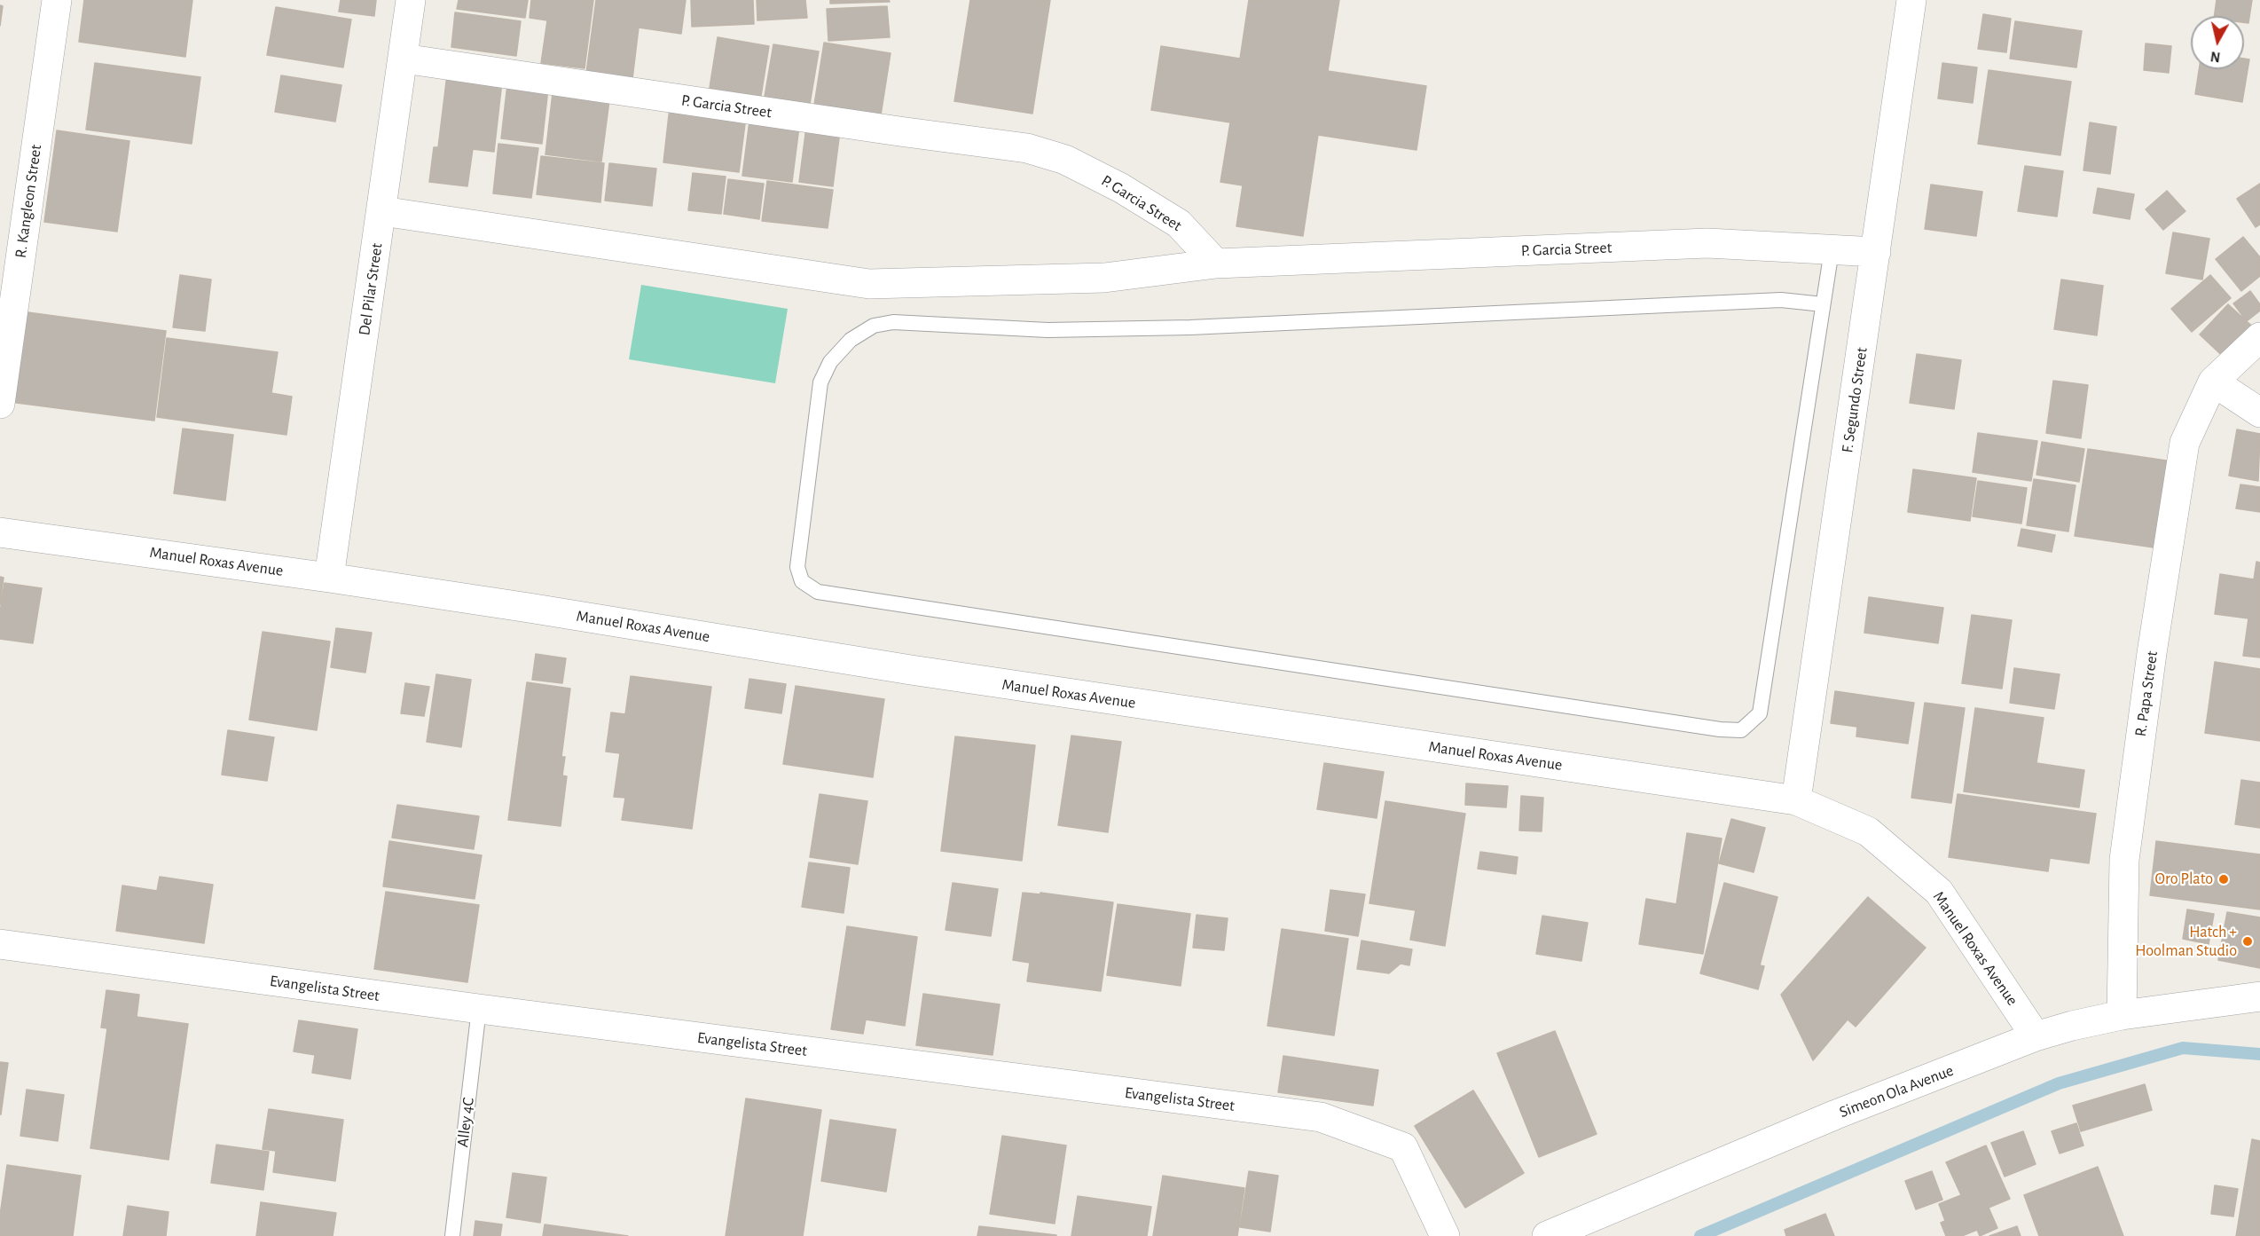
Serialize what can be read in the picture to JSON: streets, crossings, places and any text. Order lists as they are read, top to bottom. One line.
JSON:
{"streets":{"street":["P. Garcia Street","R. Kangleon Street","Del Pilar Street","F. Segundo Street","Manuel Roxas Avenue","R. Papa Street","Evangelista Street","Simeon Ola Avenue"],"lane":["Alley 4C"]},"crossings":[["P. Garcia Street","Del Pilar Street"],["P. Garcia Street","F. Segundo Street"],["Del Pilar Street","Manuel Roxas Avenue"],["F. Segundo Street","Manuel Roxas Avenue"],["Manuel Roxas Avenue","Simeon Ola Avenue"],["R. Papa Street","Simeon Ola Avenue"],["Evangelista Street","Alley 4C"]],"places":["Oro Plato","Hatch + Hoolman Studio"],"north":"bottom"}
